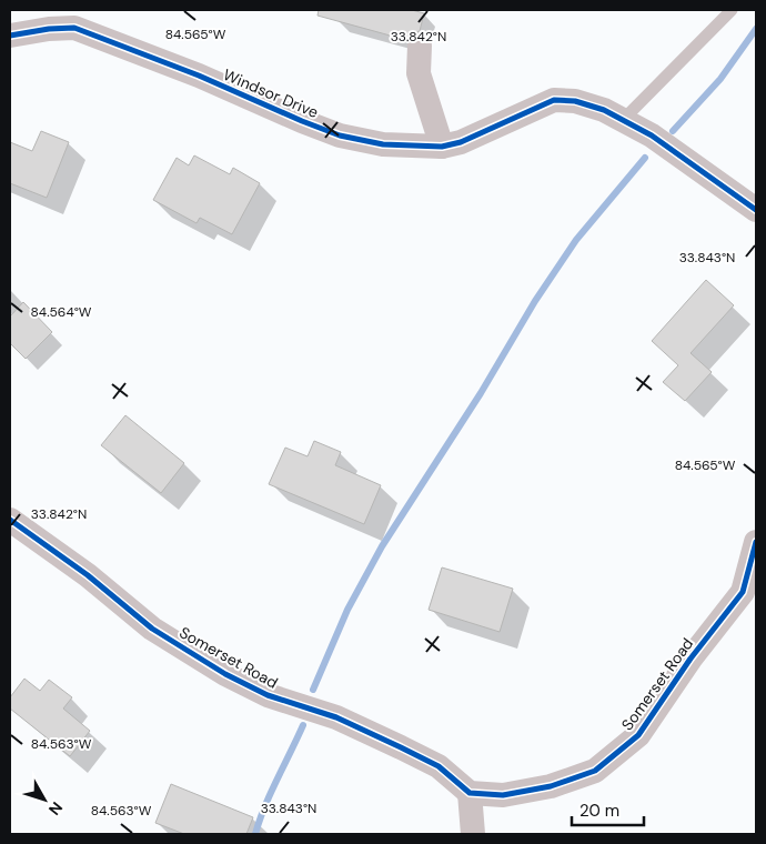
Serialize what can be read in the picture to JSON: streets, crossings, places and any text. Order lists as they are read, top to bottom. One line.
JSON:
{"streets":{"street":["Windsor Drive","Somerset Road"]},"scale_bar":"20 m","north":"bottom right","coordinates":["84.565°W","33.842°N","33.843°N","84.564°W","84.563°W"]}
